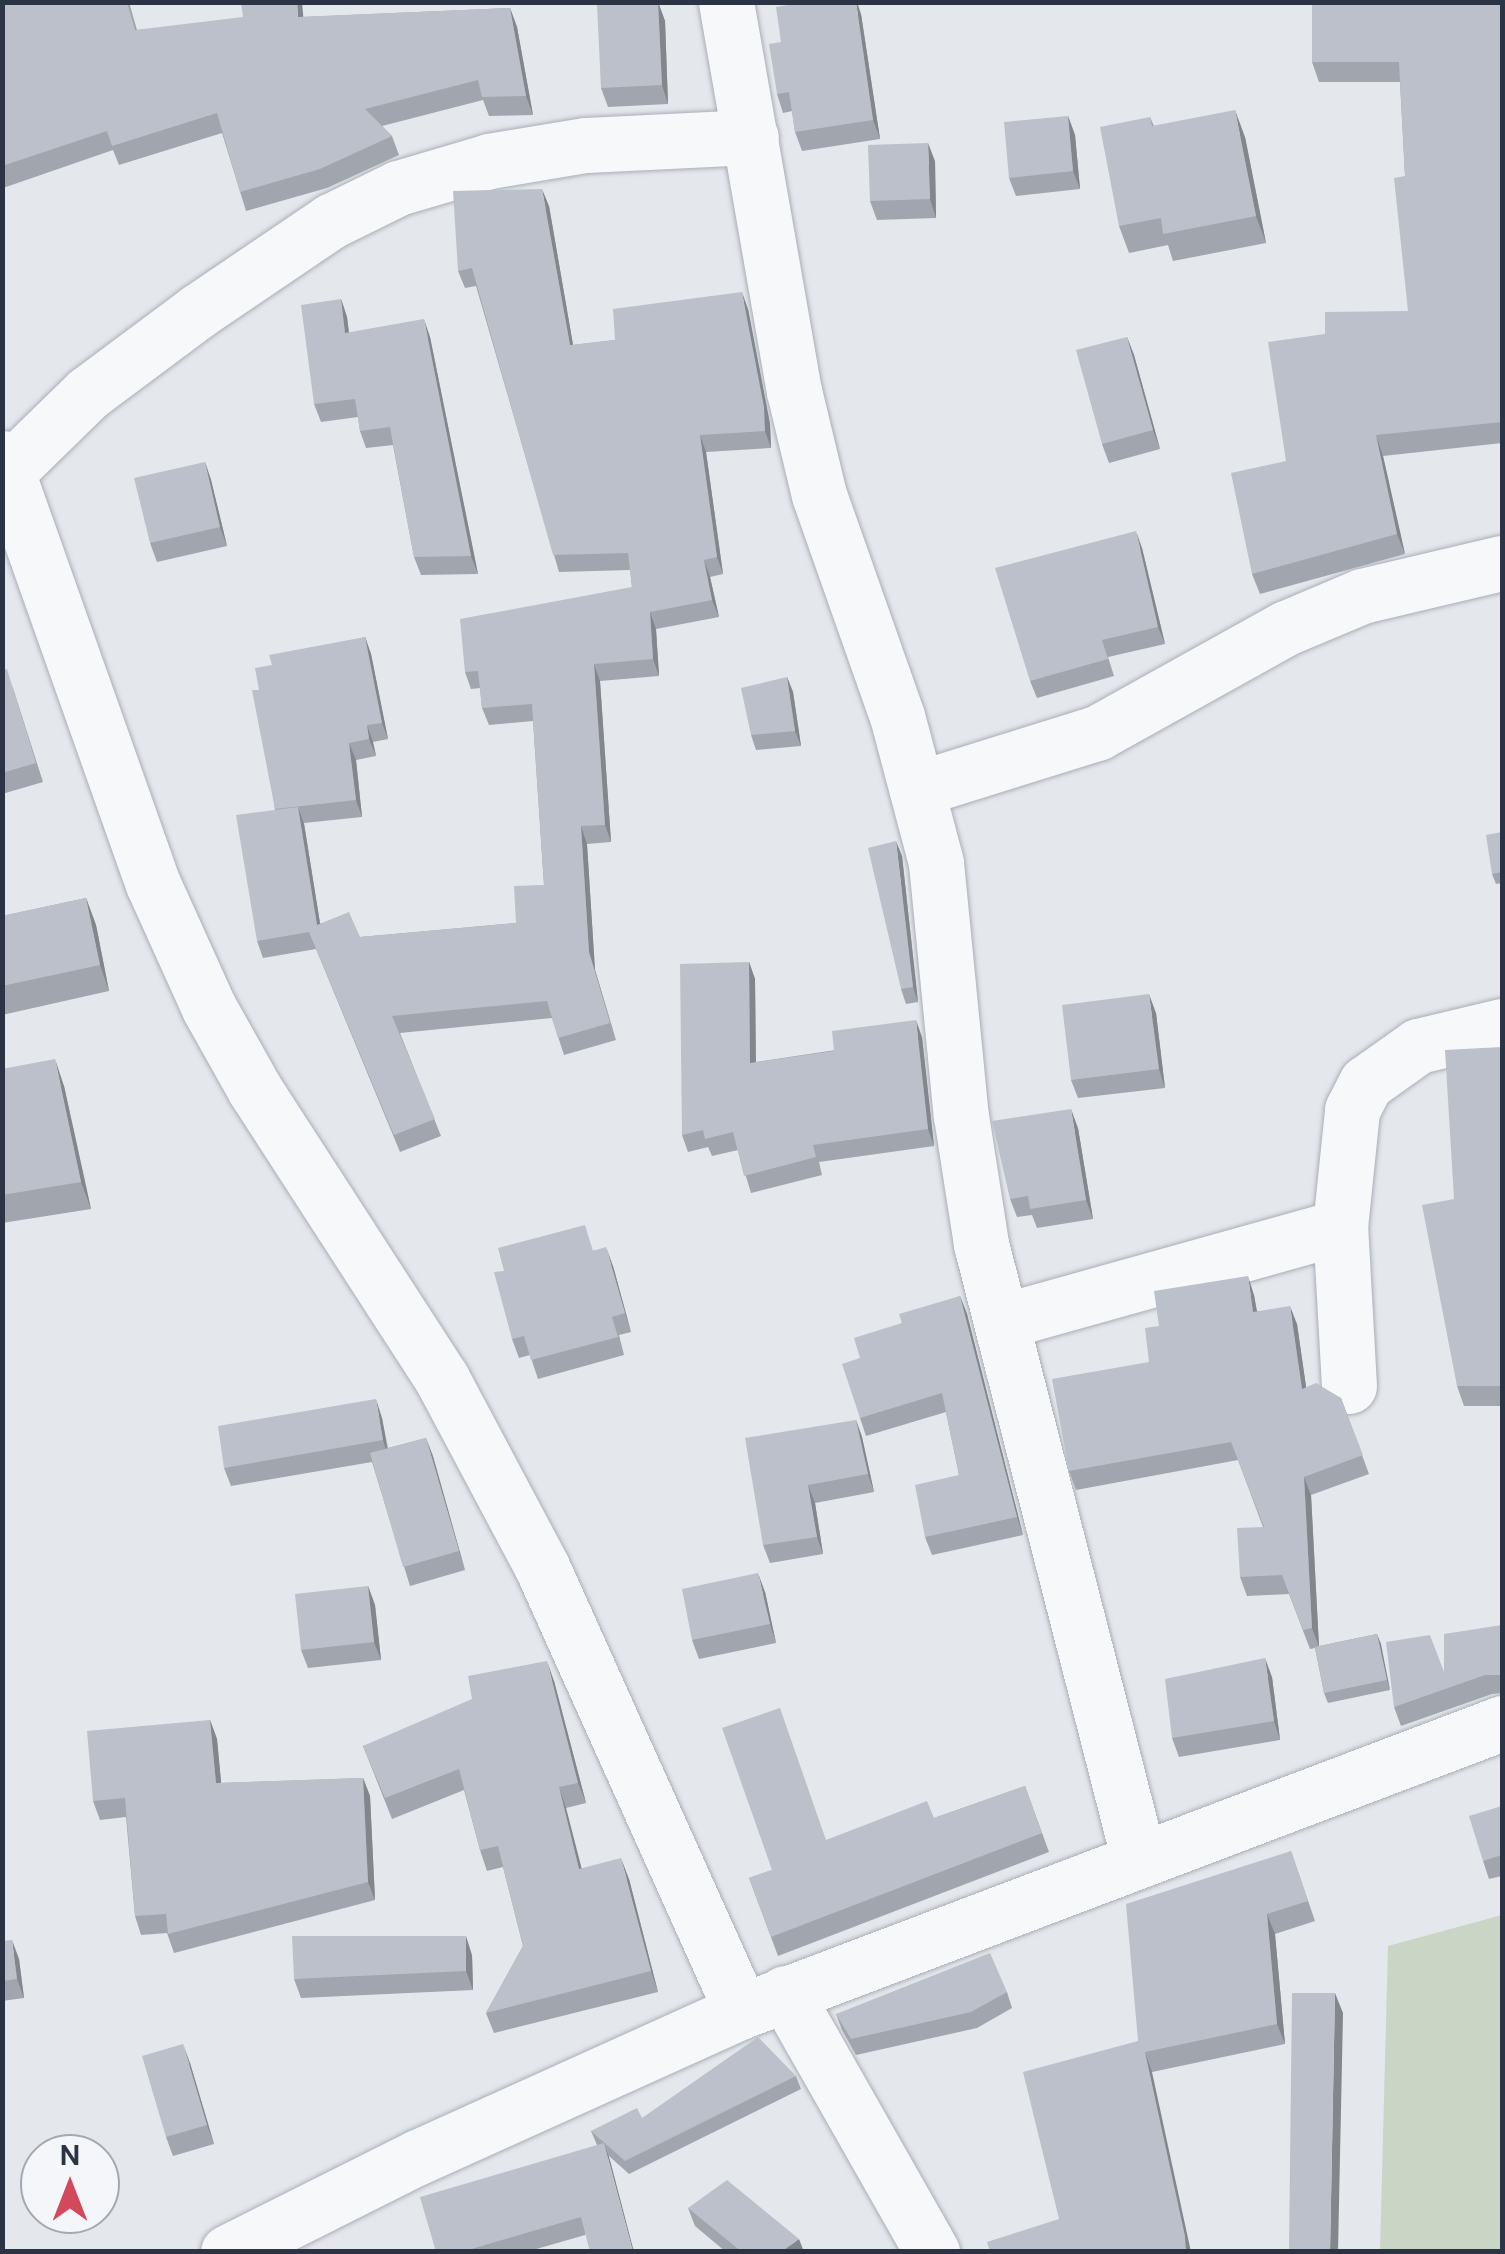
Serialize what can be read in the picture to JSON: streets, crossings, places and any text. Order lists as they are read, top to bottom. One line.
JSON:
{"north":"top"}
